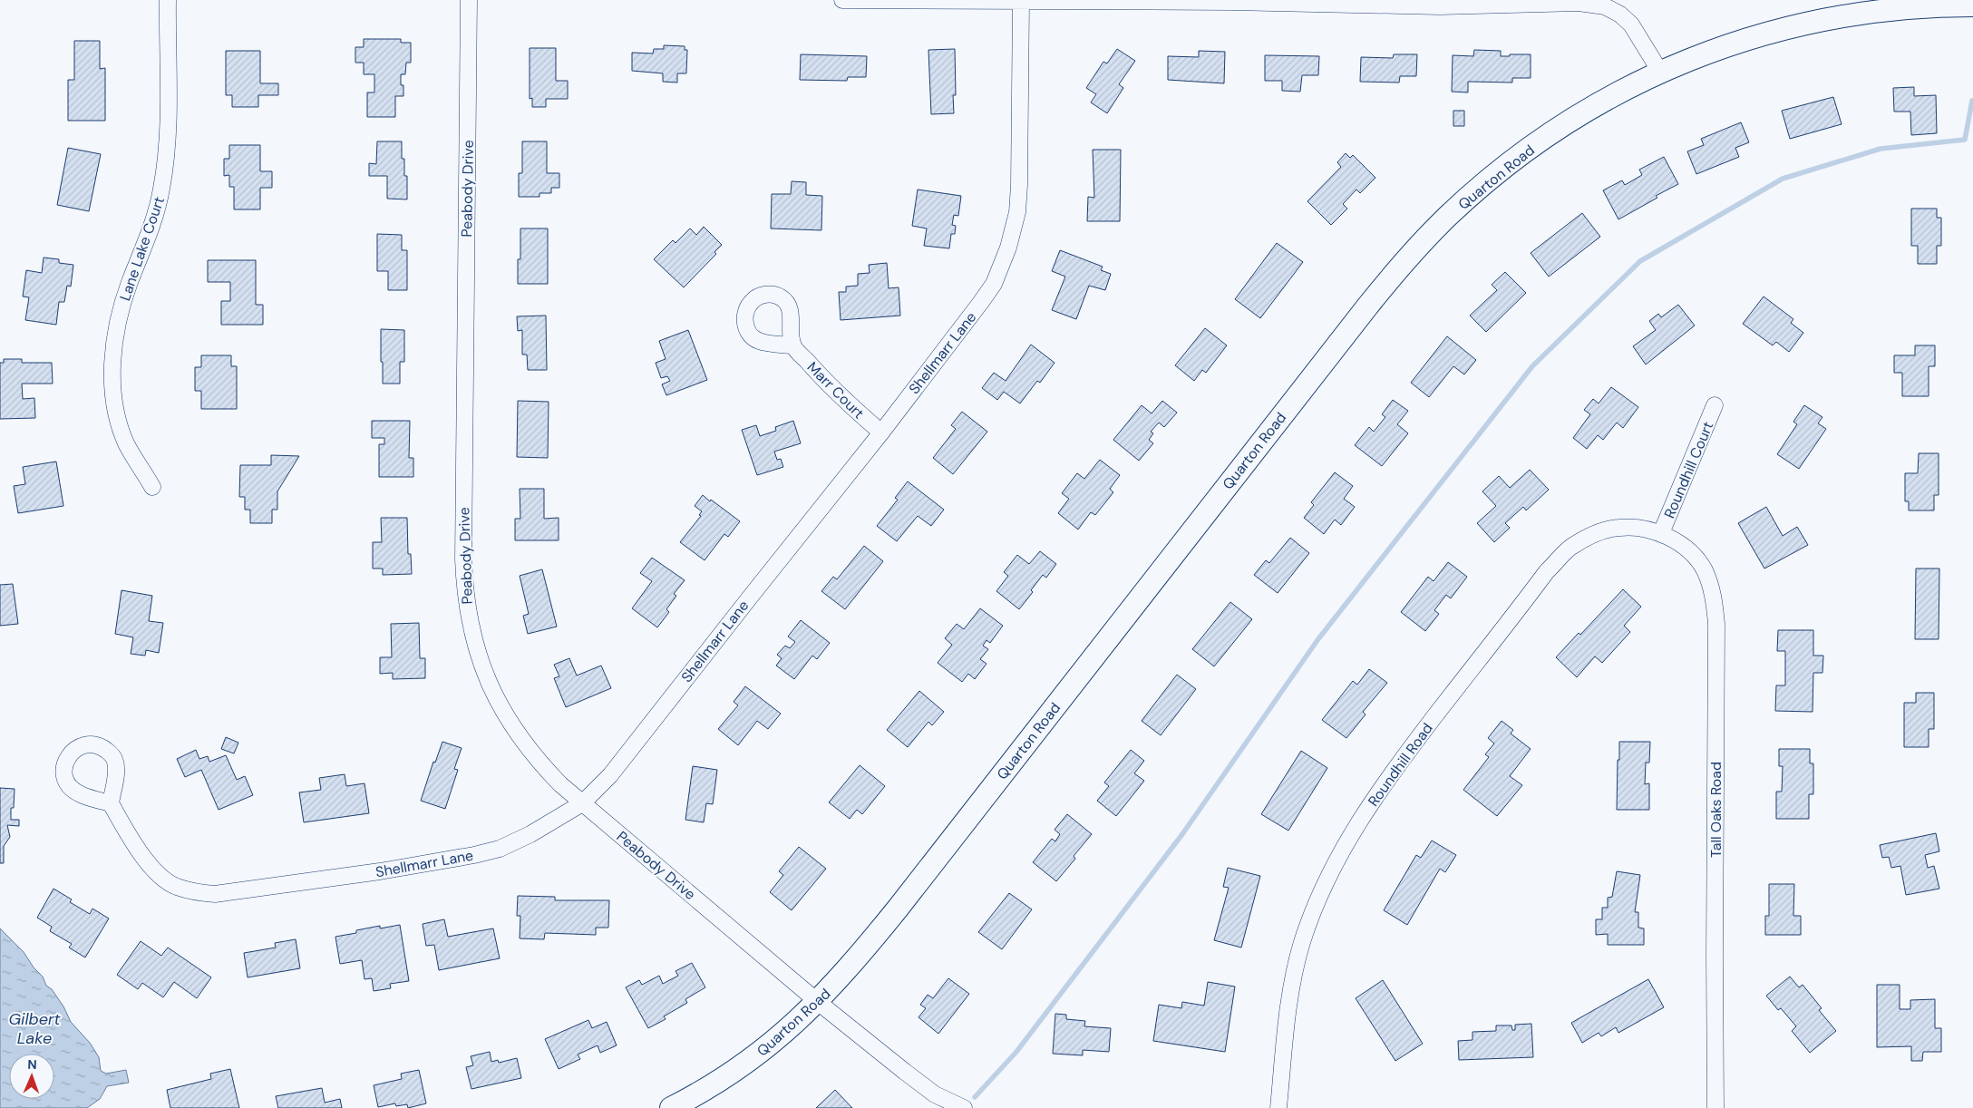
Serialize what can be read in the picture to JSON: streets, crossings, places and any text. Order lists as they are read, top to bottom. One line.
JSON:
{"streets":{"street":["Quarton Road","Peabody Drive","Lane Lake Court","Shellmarr Lane","Marr Court","Roundhill Court","Roundhill Road","Tall Oaks Road"]},"crossings":[["Quarton Road","Peabody Drive"],["Peabody Drive","Shellmarr Lane"],["Shellmarr Lane","Marr Court"],["Roundhill Court","Roundhill Road"],["Roundhill Court","Tall Oaks Road"],["Roundhill Road","Tall Oaks Road"]],"water":["Gilbert Lake"],"north":"top"}
